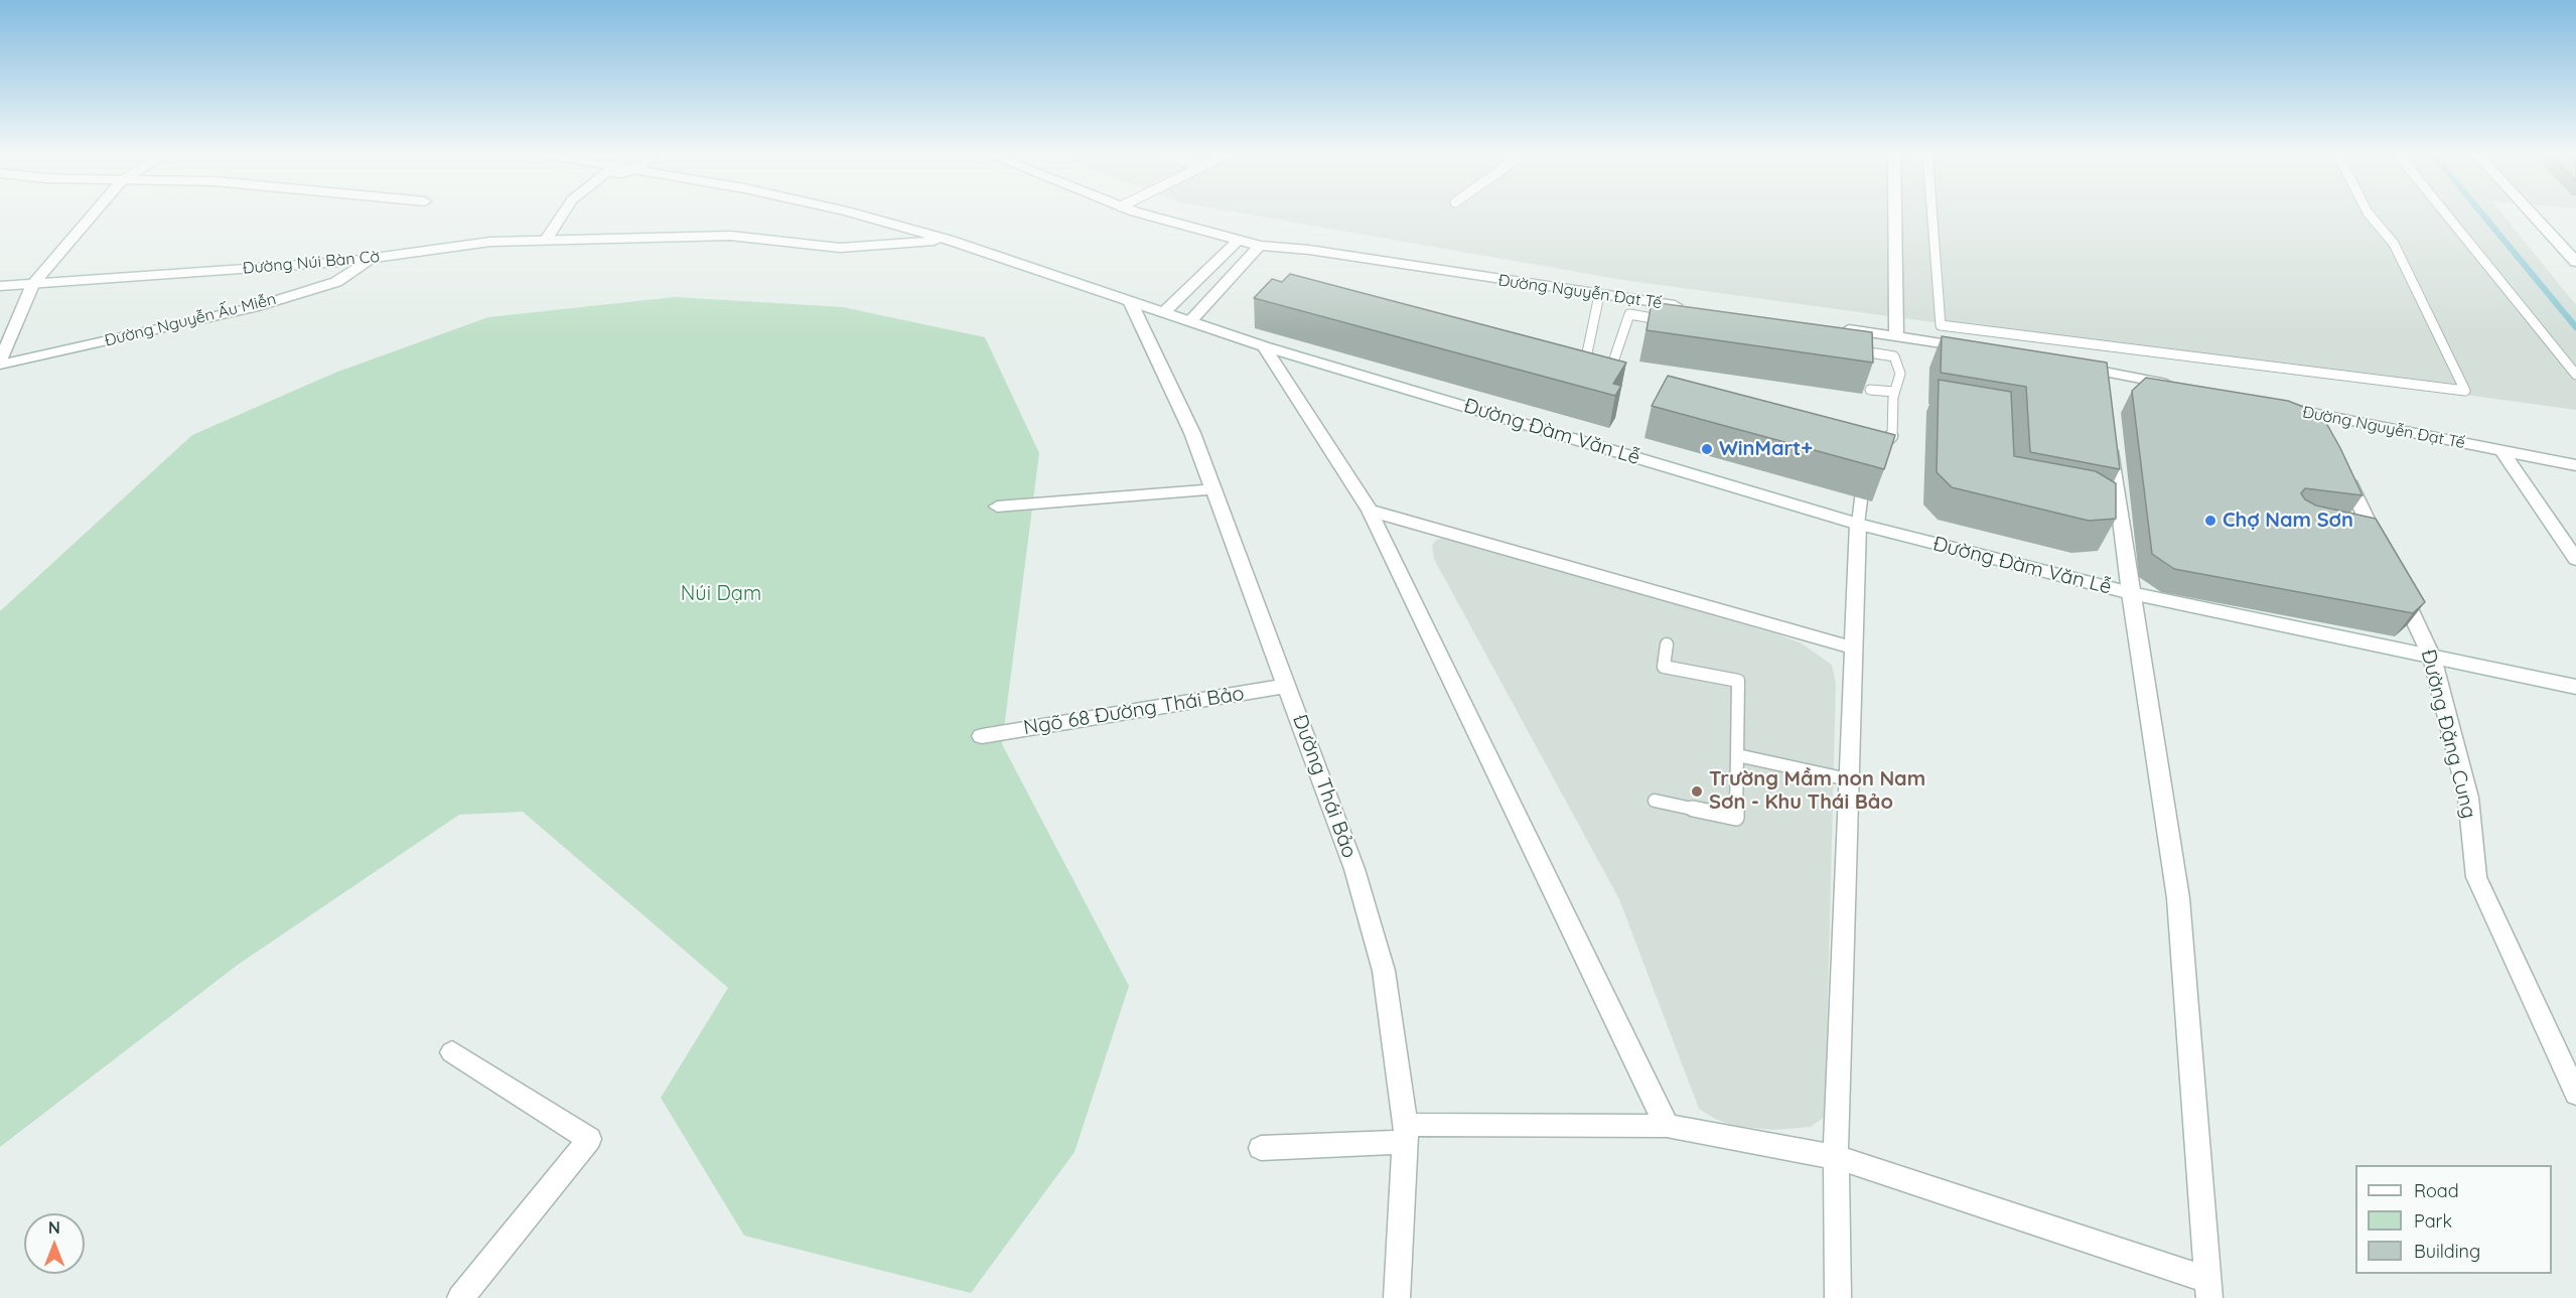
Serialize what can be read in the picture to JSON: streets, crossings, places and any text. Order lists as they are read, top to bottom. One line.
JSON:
{"streets":{"street":["Đường Núi Bàn Cờ","Đường Nguyễn Đạt Tế","Đường Nguyễn Ấu Miễn","Đường Đàm Văn Lễ","Ngõ 68 Đường Thái Bảo","Đường Đặng Cung","Đường Thái Bảo"]},"crossings":[["Đường Núi Bàn Cờ","Đường Nguyễn Ấu Miễn"],["Đường Núi Bàn Cờ","Đường Đàm Văn Lễ"],["Đường Đàm Văn Lễ","Đường Đặng Cung"],["Đường Đàm Văn Lễ","Đường Thái Bảo"],["Ngõ 68 Đường Thái Bảo","Đường Thái Bảo"]],"parks":["Núi Dạm"],"places":["WinMart+","Chợ Nam Sơn","Trường Mầm non Nam Sơn - Khu Thái Bảo"],"legend":["Road","Park","Building"],"north":"top"}
